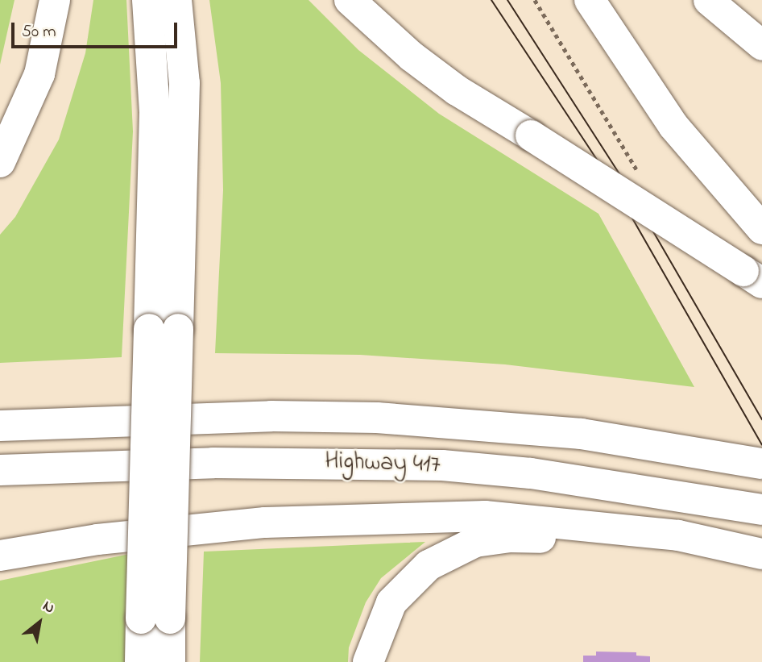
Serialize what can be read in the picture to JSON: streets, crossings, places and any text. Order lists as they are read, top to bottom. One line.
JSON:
{"streets":{"highway":["Highway 417"]},"scale_bar":"50 m","north":"top right"}
